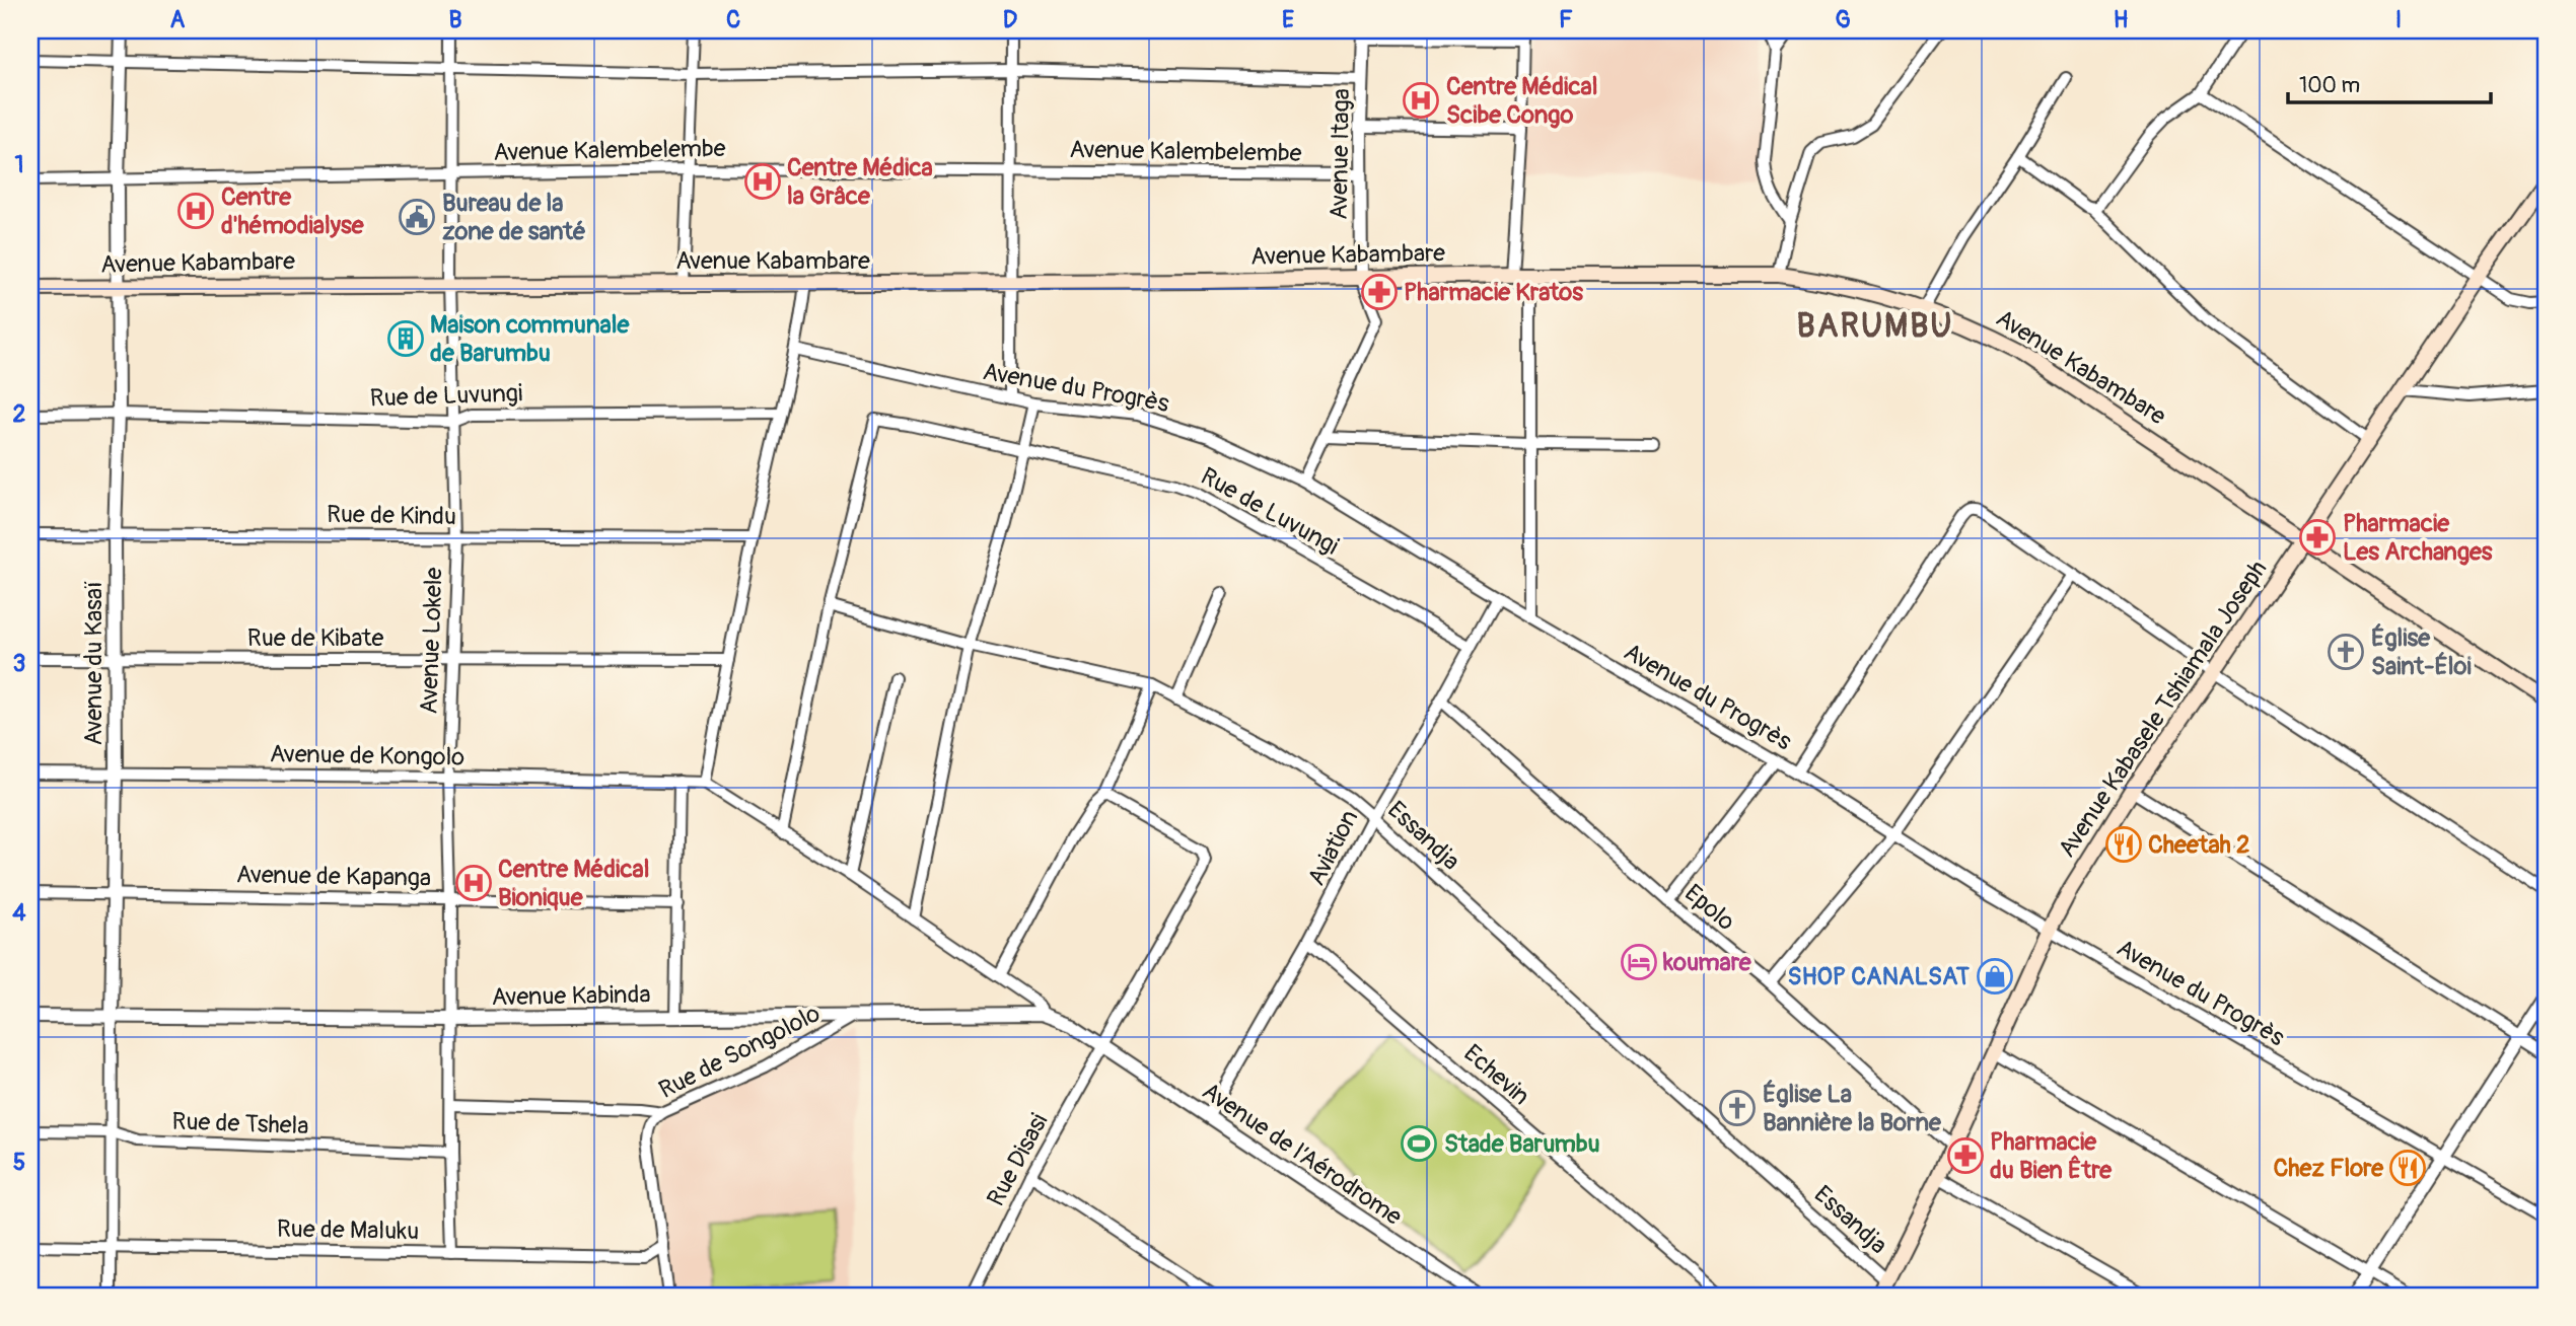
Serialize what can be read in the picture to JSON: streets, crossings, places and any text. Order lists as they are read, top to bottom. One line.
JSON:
{"streets":{"main road":["Avenue Kabambare","Avenue Kabasele Tshiamala Joseph"],"street":["Avenue Kalembelembe","Avenue Itaga","Avenue du Progrès","Rue de Luvungi","Rue de Kindu","Rue de Kibate","Avenue Lokele","Avenue du Kasaï","Avenue de Kongolo","Essandja","Aviation","Avenue de Kapanga","Epolo","Avenue Kabinda","Rue de Songololo","Echevin","Rue de Tshela","Avenue de l’Aérodrome","Rue Disasi","Rue de Maluku"]},"crossings":[["Avenue Kalembelembe","Avenue Itaga"],["Avenue Kalembelembe","Avenue Lokele"],["Avenue Kalembelembe","Avenue du Kasaï"],["Avenue Itaga","Avenue Kabambare"],["Avenue Kabambare","Avenue Lokele"],["Avenue Kabambare","Avenue du Kasaï"],["Avenue Kabambare","Avenue Kabasele Tshiamala Joseph"],["Avenue du Progrès","Avenue Kabasele Tshiamala Joseph"],["Avenue du Progrès","Aviation"],["Rue de Luvungi","Avenue Lokele"],["Rue de Luvungi","Avenue du Kasaï"],["Rue de Luvungi","Essandja"],["Rue de Luvungi","Aviation"],["Rue de Kindu","Avenue Lokele"],["Rue de Kindu","Avenue du Kasaï"],["Rue de Kibate","Avenue Lokele"],["Rue de Kibate","Avenue du Kasaï"],["Avenue Lokele","Avenue de Kongolo"],["Avenue Lokele","Avenue de Kapanga"],["Avenue Lokele","Avenue Kabinda"],["Avenue Lokele","Rue de Tshela"],["Avenue Lokele","Rue de Maluku"],["Avenue du Kasaï","Avenue de Kongolo"],["Avenue du Kasaï","Avenue de Kapanga"],["Avenue du Kasaï","Avenue Kabinda"],["Avenue du Kasaï","Rue de Tshela"],["Avenue du Kasaï","Rue de Maluku"],["Avenue Kabasele Tshiamala Joseph","Essandja"],["Avenue Kabasele Tshiamala Joseph","Epolo"],["Essandja","Aviation"],["Aviation","Epolo"],["Aviation","Echevin"],["Aviation","Avenue de l’Aérodrome"],["Avenue Kabinda","Rue de Songololo"],["Avenue Kabinda","Avenue de l’Aérodrome"],["Avenue Kabinda","Rue Disasi"],["Rue de Songololo","Rue de Maluku"],["Avenue de l’Aérodrome","Rue Disasi"]],"districts":["BARUMBU"],"places":{"hospital":["Centre Médical Scibe Congo","Centre Médica la Grâce","Centre d'hémodialyse","Centre Médical Bionique"],"public building":["Bureau de la zone de santé"],"pharmacy":["Pharmacie Kratos","Pharmacie Les Archanges","Pharmacie du Bien Être"],"building":["Maison communale de Barumbu"],"church":["Église Saint-Éloi","Église La Bannière la Borne"],"restaurant":["Cheetah 2","Chez Flore"],"hotel":["koumare"],"shop":["SHOP CANALSAT"],"sports":["Stade Barumbu"]},"scale_bar":"100 m","grid":{"columns":["A","B","C","D","E","F","G","H","I"],"rows":["1","2","3","4","5"]}}
